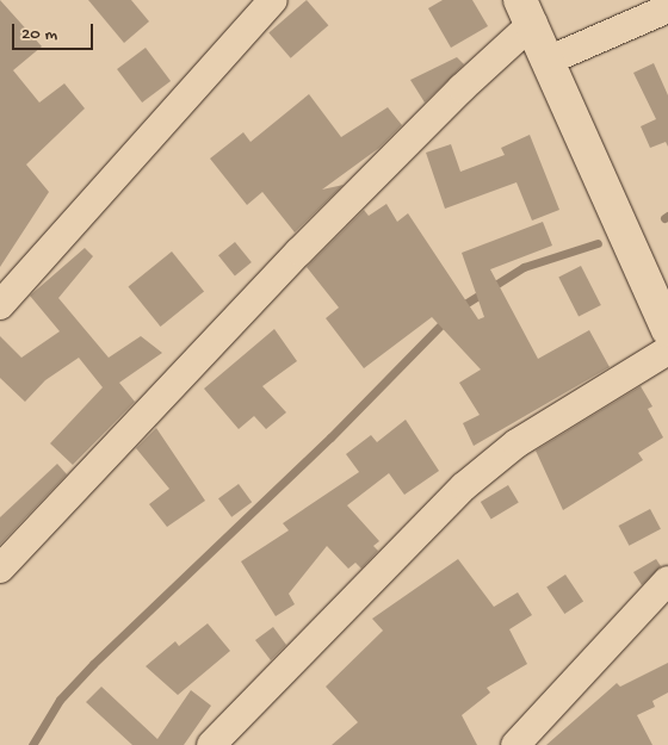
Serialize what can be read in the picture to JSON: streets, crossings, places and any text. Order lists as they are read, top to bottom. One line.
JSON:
{"scale_bar":"20 m"}
